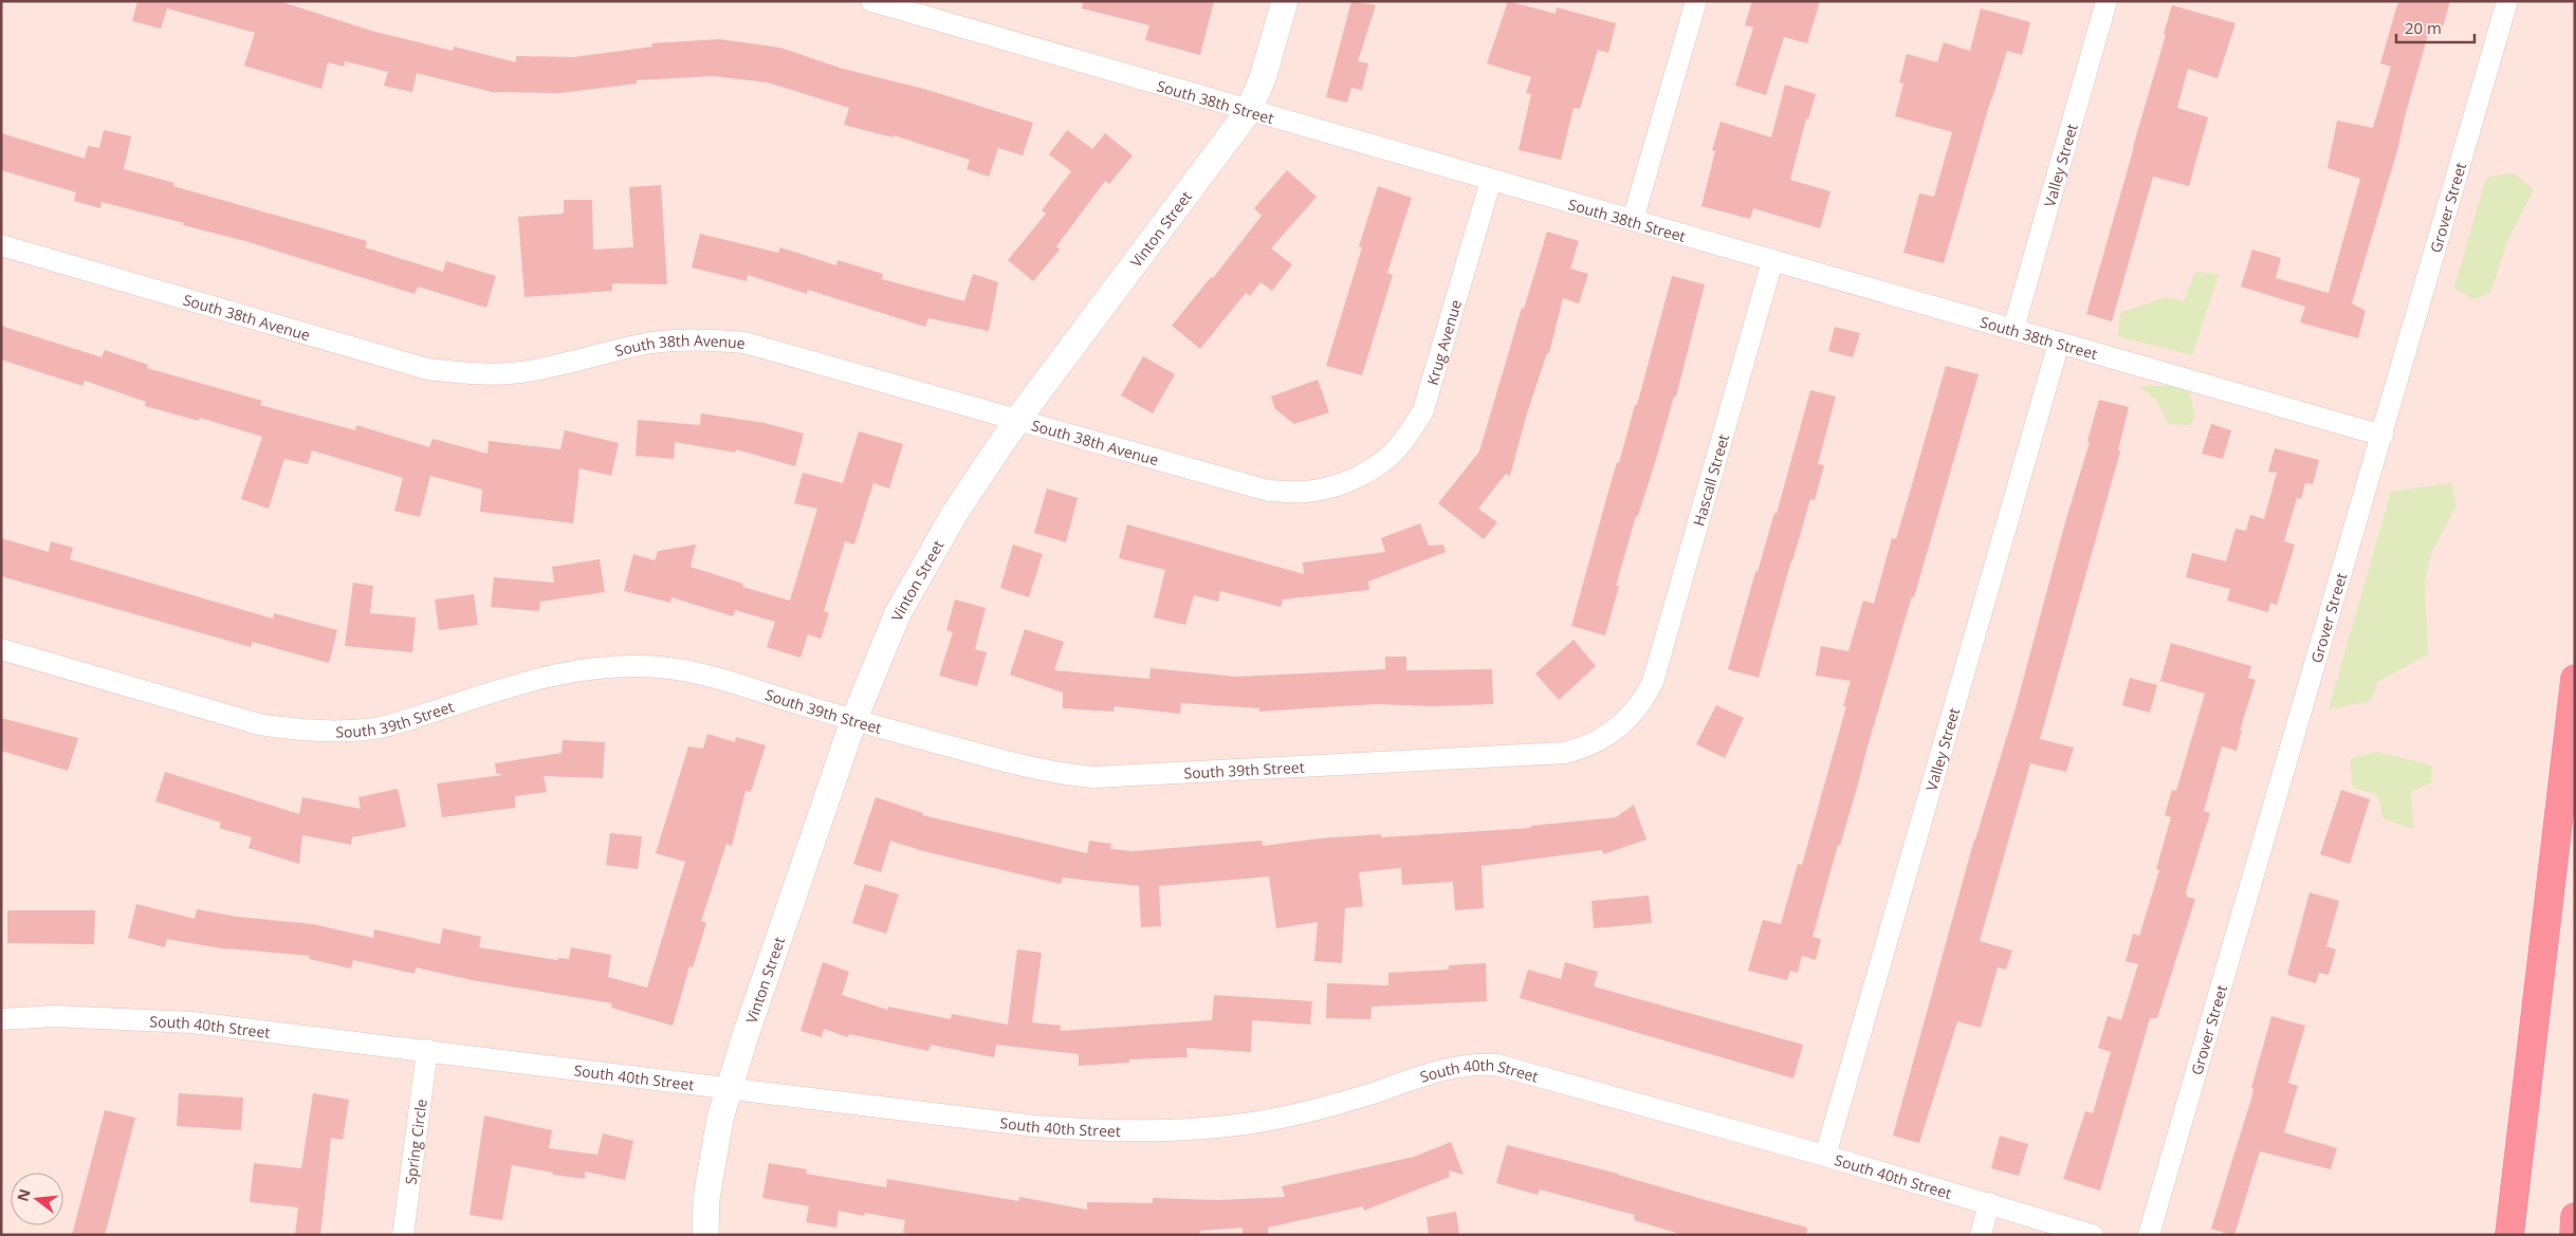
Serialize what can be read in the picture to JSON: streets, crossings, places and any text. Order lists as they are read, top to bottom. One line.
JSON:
{"streets":{"street":["South 38th Street","Valley Street","Grover Street","Vinton Street","South 38th Avenue","Krug Avenue","Hascall Street","South 39th Street","South 40th Street","Spring Circle"]},"crossings":[["South 38th Street","Valley Street"],["South 38th Street","Grover Street"],["South 38th Street","Vinton Street"],["South 38th Street","Krug Avenue"],["South 38th Street","Hascall Street"],["Valley Street","South 40th Street"],["Vinton Street","South 38th Avenue"],["Vinton Street","South 39th Street"],["Vinton Street","South 40th Street"],["South 38th Avenue","Krug Avenue"],["Hascall Street","South 39th Street"],["South 40th Street","Spring Circle"]],"scale_bar":"20 m","north":"left"}
